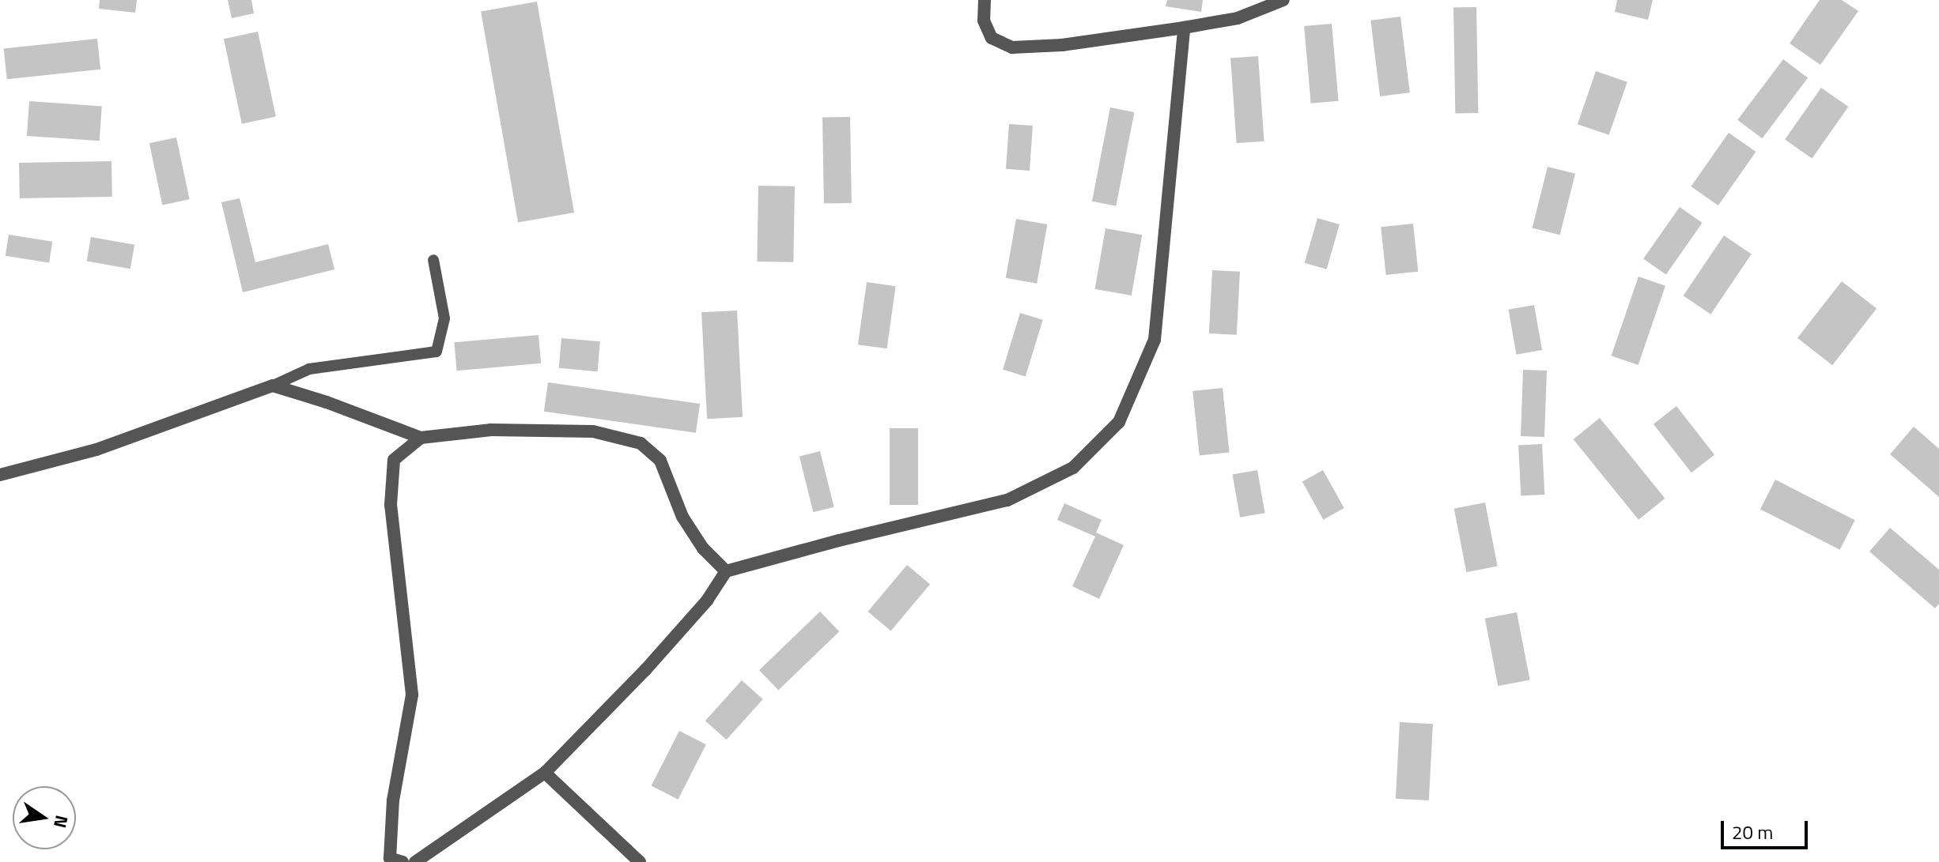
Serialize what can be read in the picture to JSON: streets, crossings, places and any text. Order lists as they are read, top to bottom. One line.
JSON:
{"scale_bar":"20 m","north":"right"}
